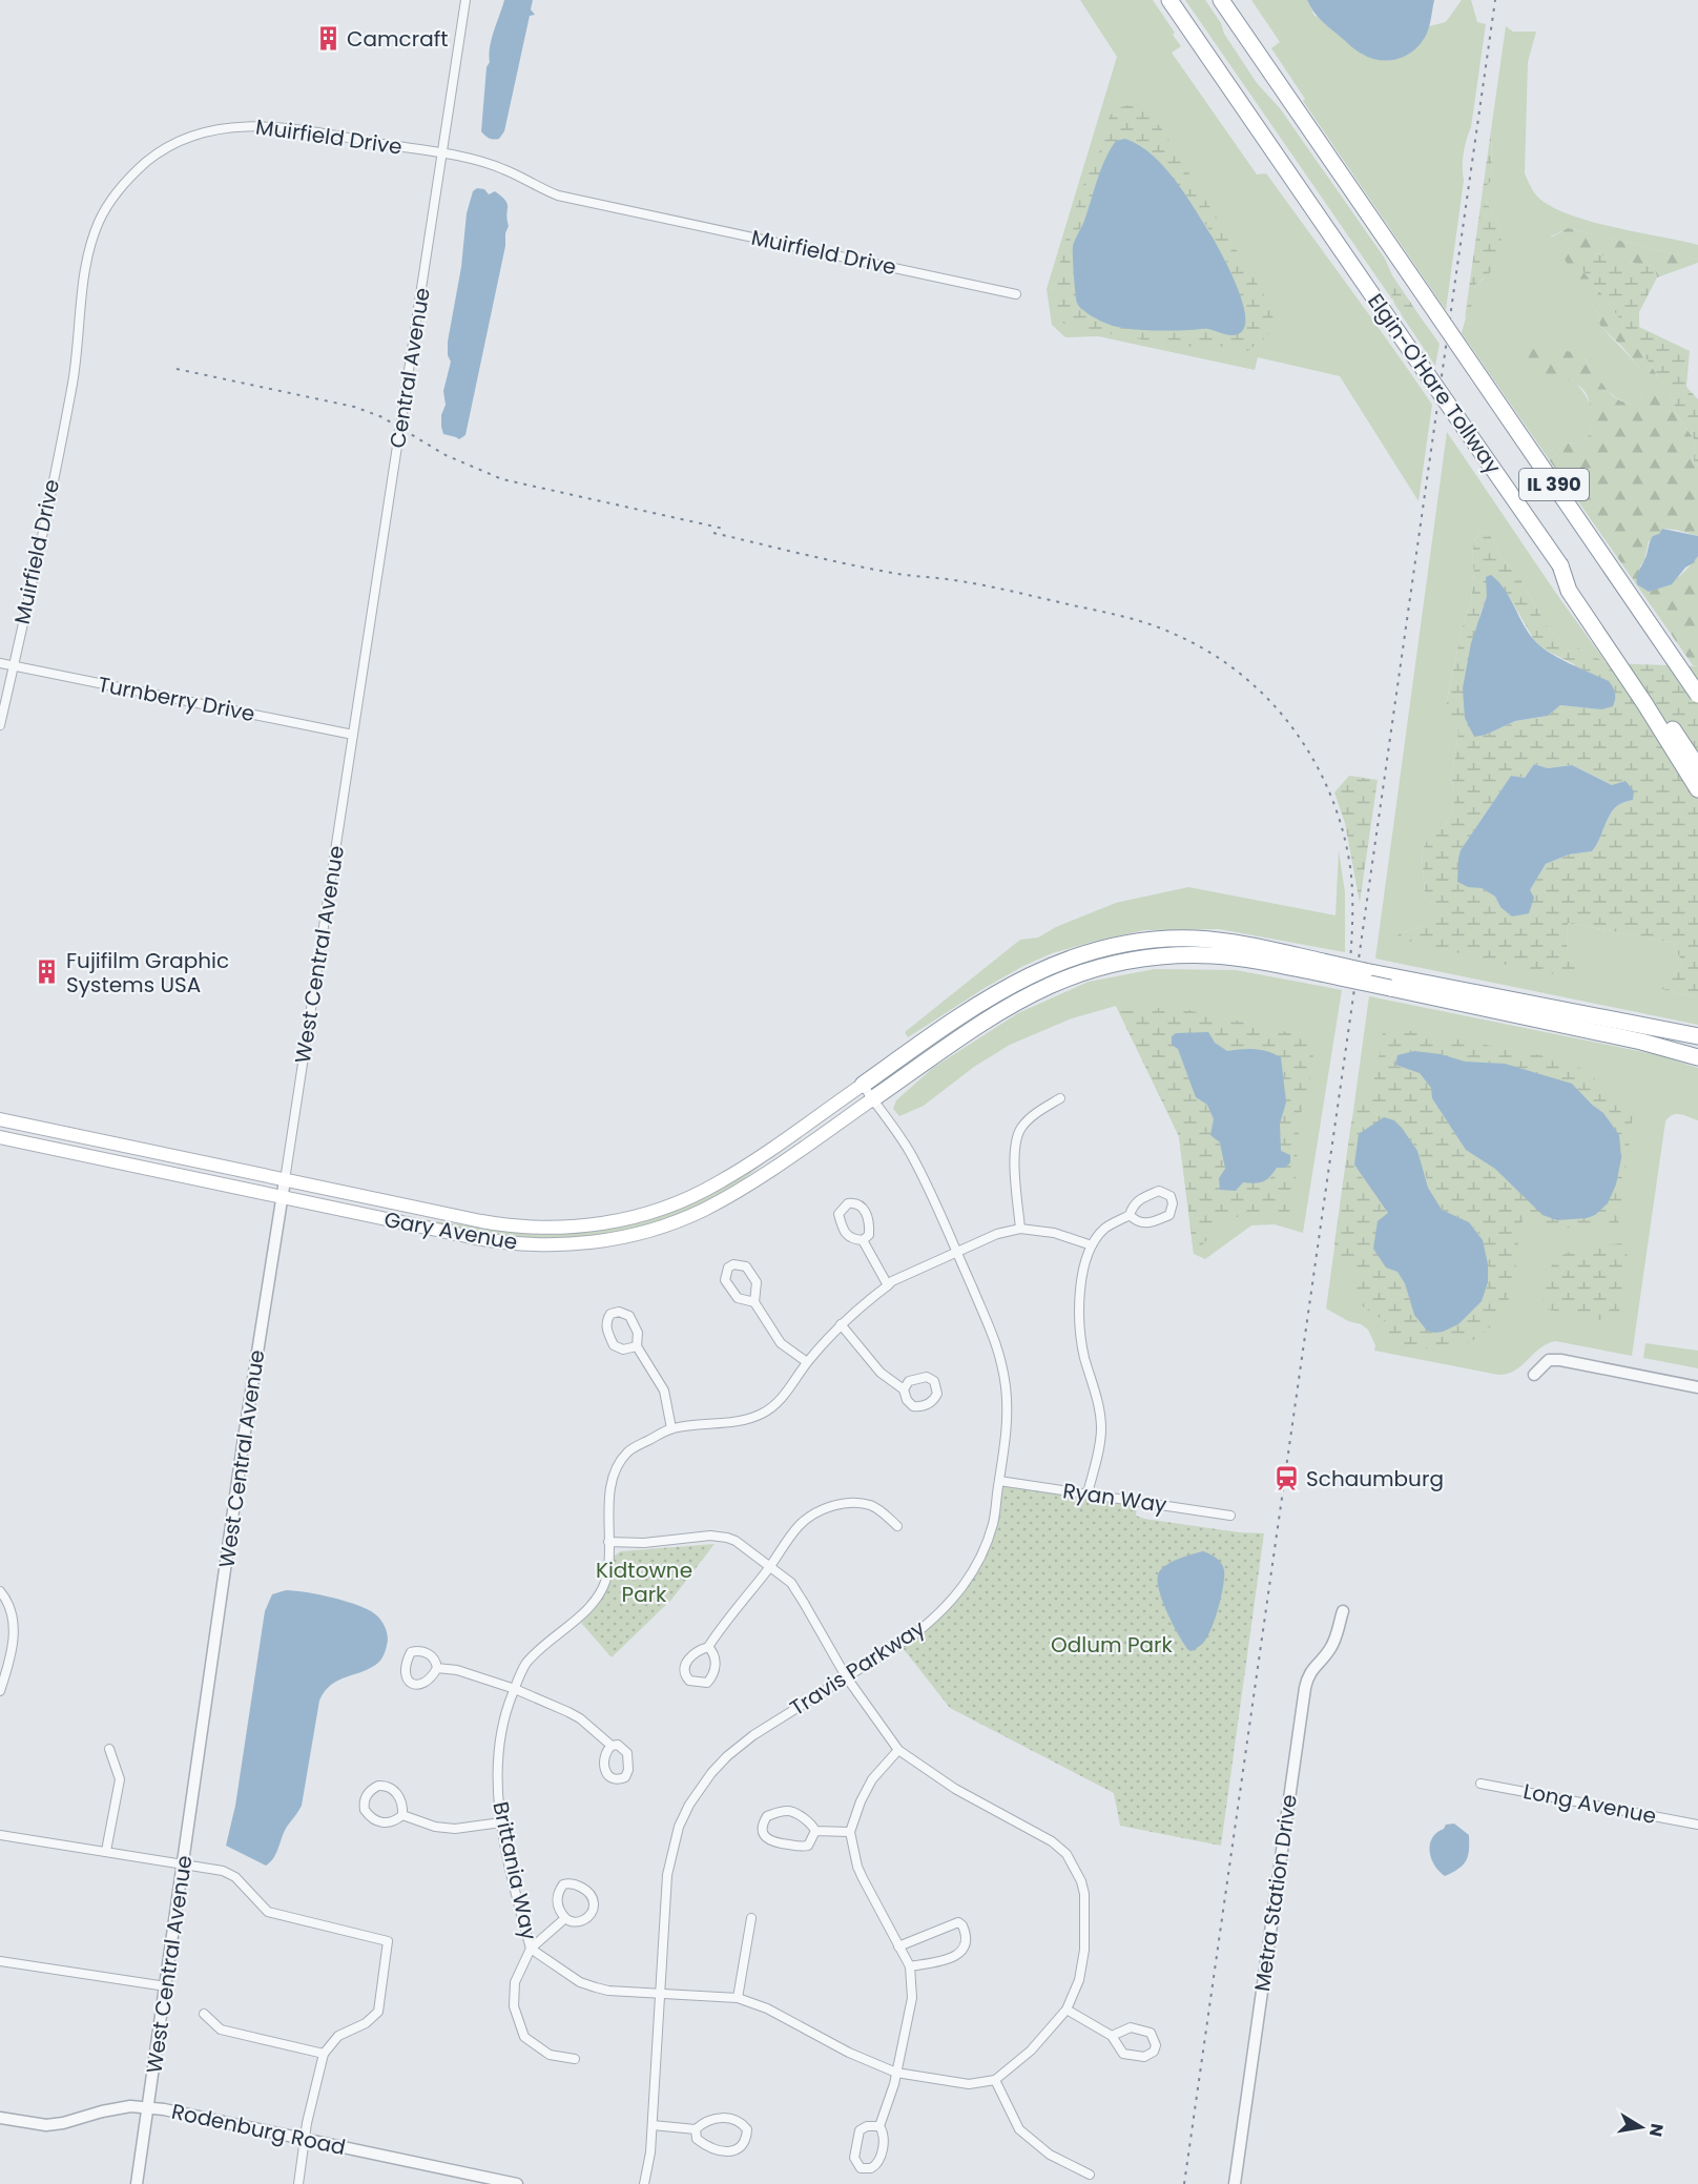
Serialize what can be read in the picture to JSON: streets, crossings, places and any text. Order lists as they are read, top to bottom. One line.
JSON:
{"streets":{"highway":["Elgin-O'Hare Tollway","IL 390"],"main road":["Gary Avenue"],"street":["Muirfield Drive","Central Avenue","Turnberry Drive","West Central Avenue","Ryan Way","Travis Parkway","Long Avenue","Brittania Way","Metra Station Drive","Rodenburg Road"]},"crossings":[["Muirfield Drive","Central Avenue"],["Muirfield Drive","Turnberry Drive"],["Central Avenue","Turnberry Drive"],["Central Avenue","West Central Avenue"],["Turnberry Drive","West Central Avenue"],["West Central Avenue","Gary Avenue"],["West Central Avenue","Rodenburg Road"],["Gary Avenue","Travis Parkway"],["Ryan Way","Travis Parkway"],["Travis Parkway","Brittania Way"]],"parks":["Kidtowne Park","Odlum Park"],"places":{"building":["Camcraft","Fujifilm Graphic Systems USA"],"station":["Schaumburg"]},"north":"right"}
